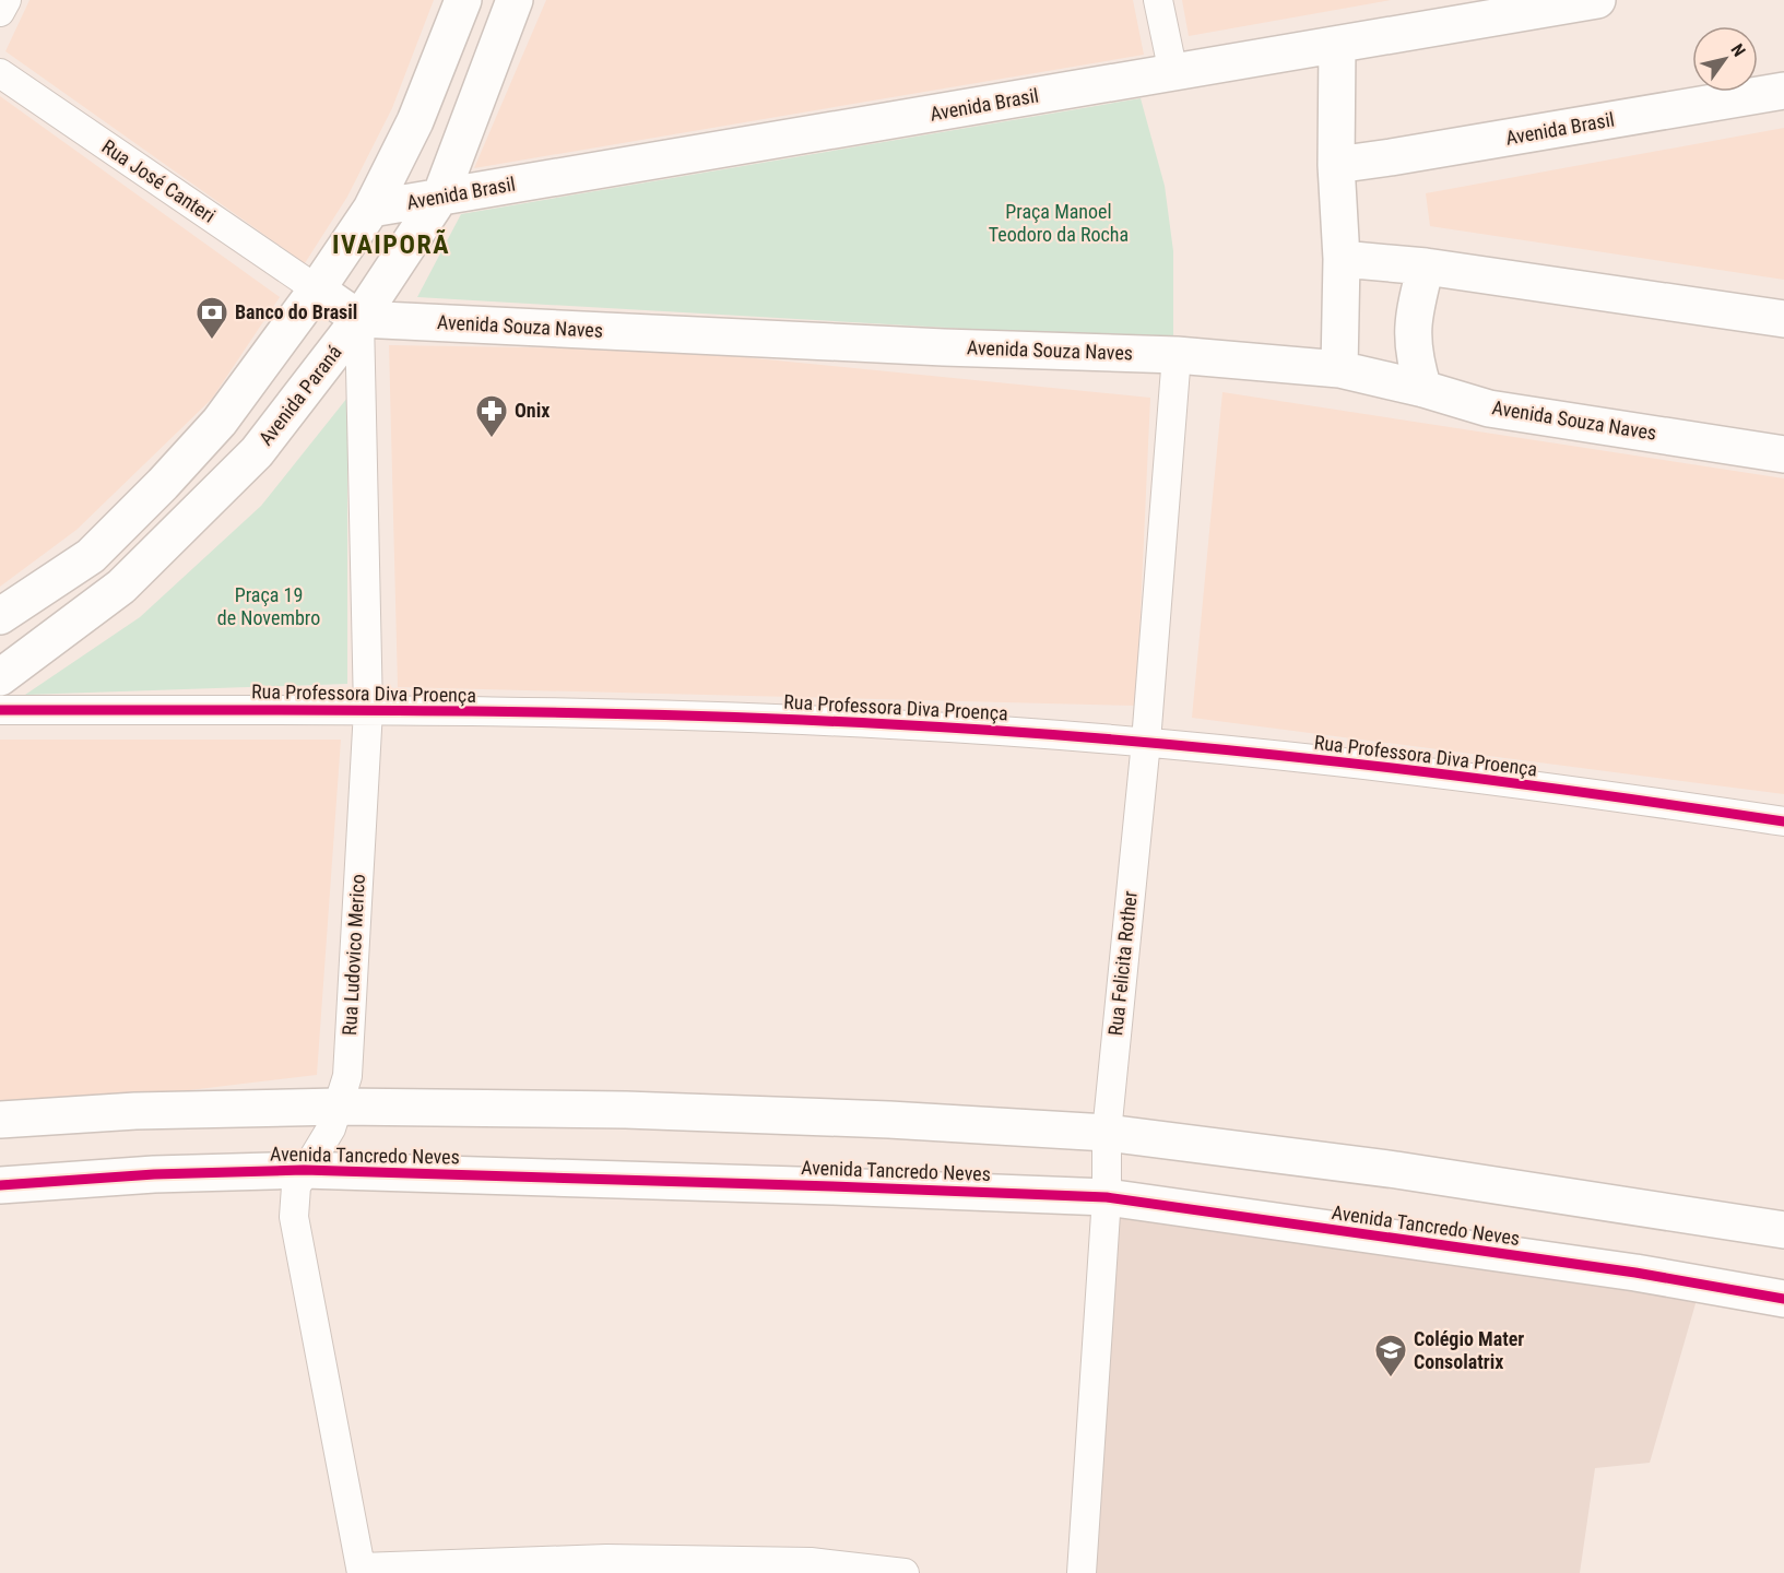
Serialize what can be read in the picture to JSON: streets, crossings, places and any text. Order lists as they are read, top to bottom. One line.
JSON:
{"streets":{"main road":["Avenida Brasil","Avenida Souza Naves","Avenida Paraná","Avenida Tancredo Neves"],"street":["Rua José Canteri","Rua Professora Diva Proença","Rua Ludovico Merico","Rua Felicita Rother"]},"crossings":[["Avenida Brasil","Avenida Paraná"],["Avenida Souza Naves","Avenida Paraná"],["Avenida Souza Naves","Rua Ludovico Merico"],["Avenida Souza Naves","Rua Felicita Rother"],["Avenida Paraná","Rua Ludovico Merico"],["Rua Professora Diva Proença","Rua Ludovico Merico"],["Rua Professora Diva Proença","Rua Felicita Rother"],["Rua Ludovico Merico","Avenida Tancredo Neves"],["Rua Felicita Rother","Avenida Tancredo Neves"]],"districts":["IVAIPORÃ"],"parks":["Praça Manoel Teodoro da Rocha","Praça 19 de Novembro"],"places":{"bank":["Banco do Brasil"],"pharmacy":["Onix"],"school or university":["Colégio Mater Consolatrix"]},"north":"top right"}
